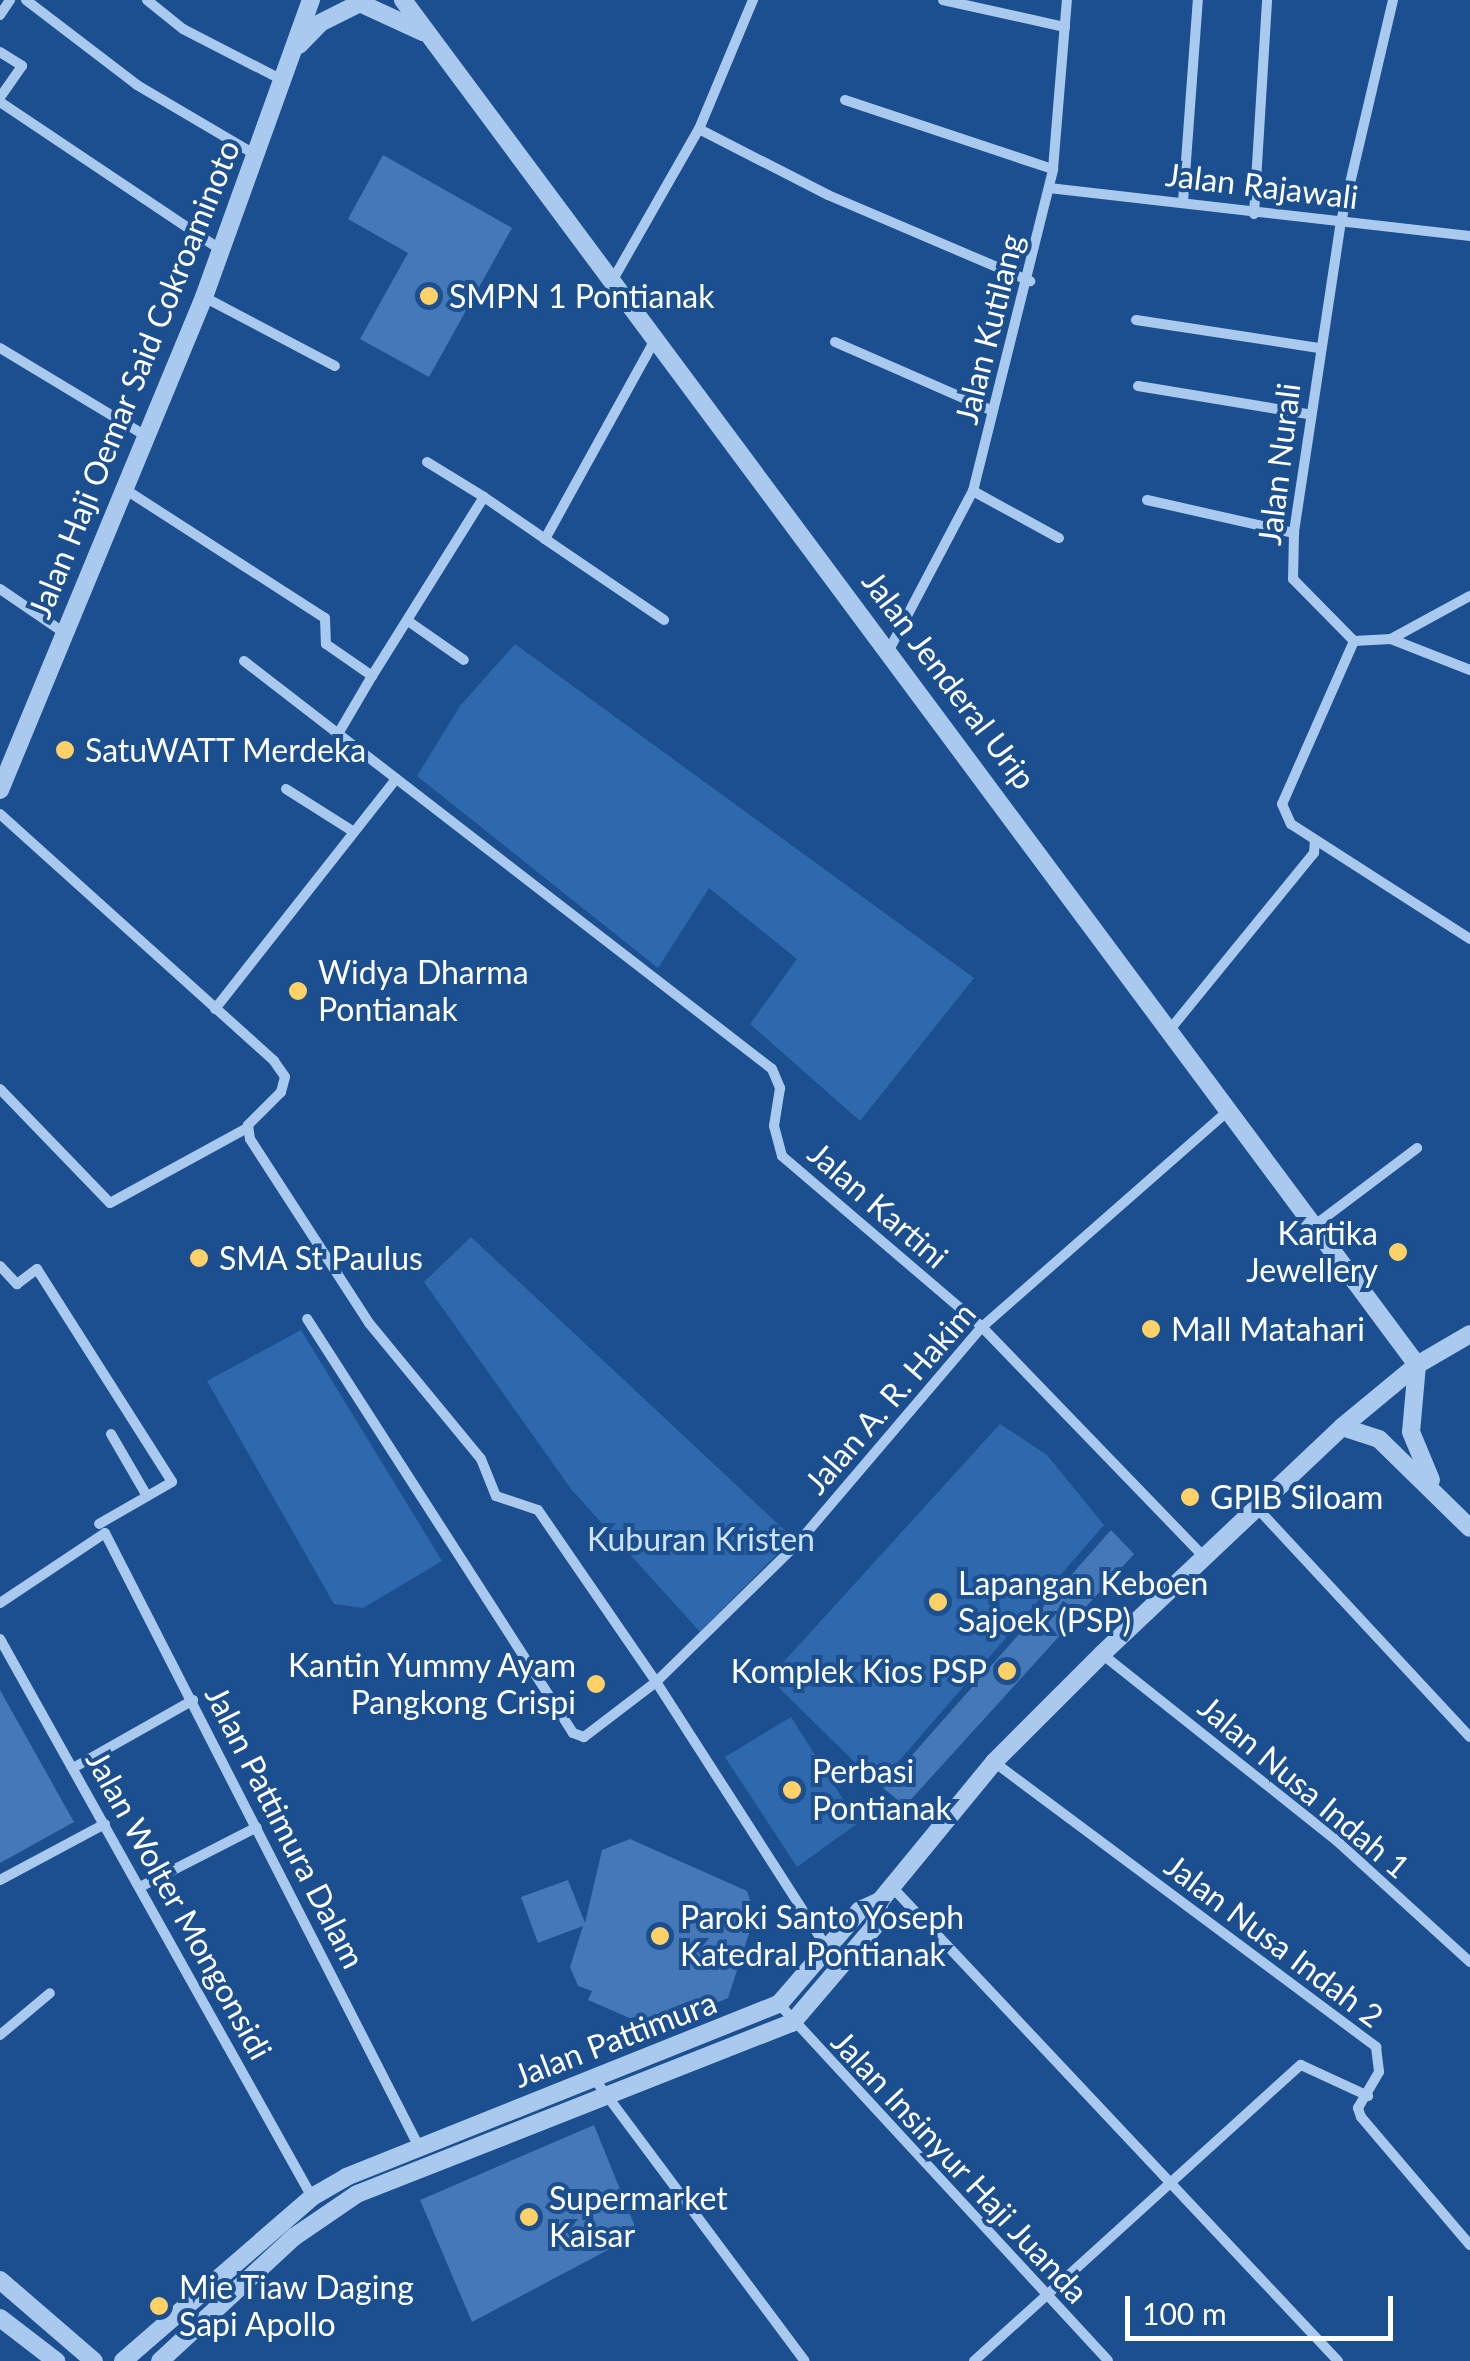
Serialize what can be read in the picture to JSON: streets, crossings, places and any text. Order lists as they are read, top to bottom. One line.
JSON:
{"streets":{"street":["Jalan Rajawali","Jalan Kutilang","Jalan Haji Oemar Said Cokroaminoto","Jalan Nurali","Jalan Jenderal Urip","Jalan Kartini","Jalan A. R. Hakim","Jalan Nusa Indah 1","Jalan Pattimura Dalam","Jalan Wolter Mongonsidi","Jalan Nusa Indah 2","Jalan Pattimura","Jalan Insinyur Haji Juanda"]},"crossings":[["Jalan Rajawali","Jalan Kutilang"],["Jalan Rajawali","Jalan Nurali"],["Jalan Kutilang","Jalan Jenderal Urip"],["Jalan Jenderal Urip","Jalan A. R. Hakim"],["Jalan Jenderal Urip","Jalan Pattimura"],["Jalan Kartini","Jalan A. R. Hakim"],["Jalan Kartini","Jalan Pattimura"],["Jalan Nusa Indah 1","Jalan Pattimura"],["Jalan Pattimura Dalam","Jalan Pattimura"],["Jalan Wolter Mongonsidi","Jalan Pattimura"],["Jalan Nusa Indah 2","Jalan Pattimura"],["Jalan Pattimura","Jalan Insinyur Haji Juanda"]],"parks":["Kuburan Kristen"],"places":["SMPN 1 Pontianak","SatuWATT Merdeka","Widya Dharma Pontianak","Kartika Jewellery","SMA St Paulus","Mall Matahari","GPIB Siloam","Lapangan Keboen Sajoek (PSP)","Komplek Kios PSP","Kantin Yummy Ayam Pangkong Crispi","Perbasi Pontianak","Paroki Santo Yoseph Katedral Pontianak","Supermarket Kaisar","Mie Tiaw Daging Sapi Apollo"],"scale_bar":"100 m"}
